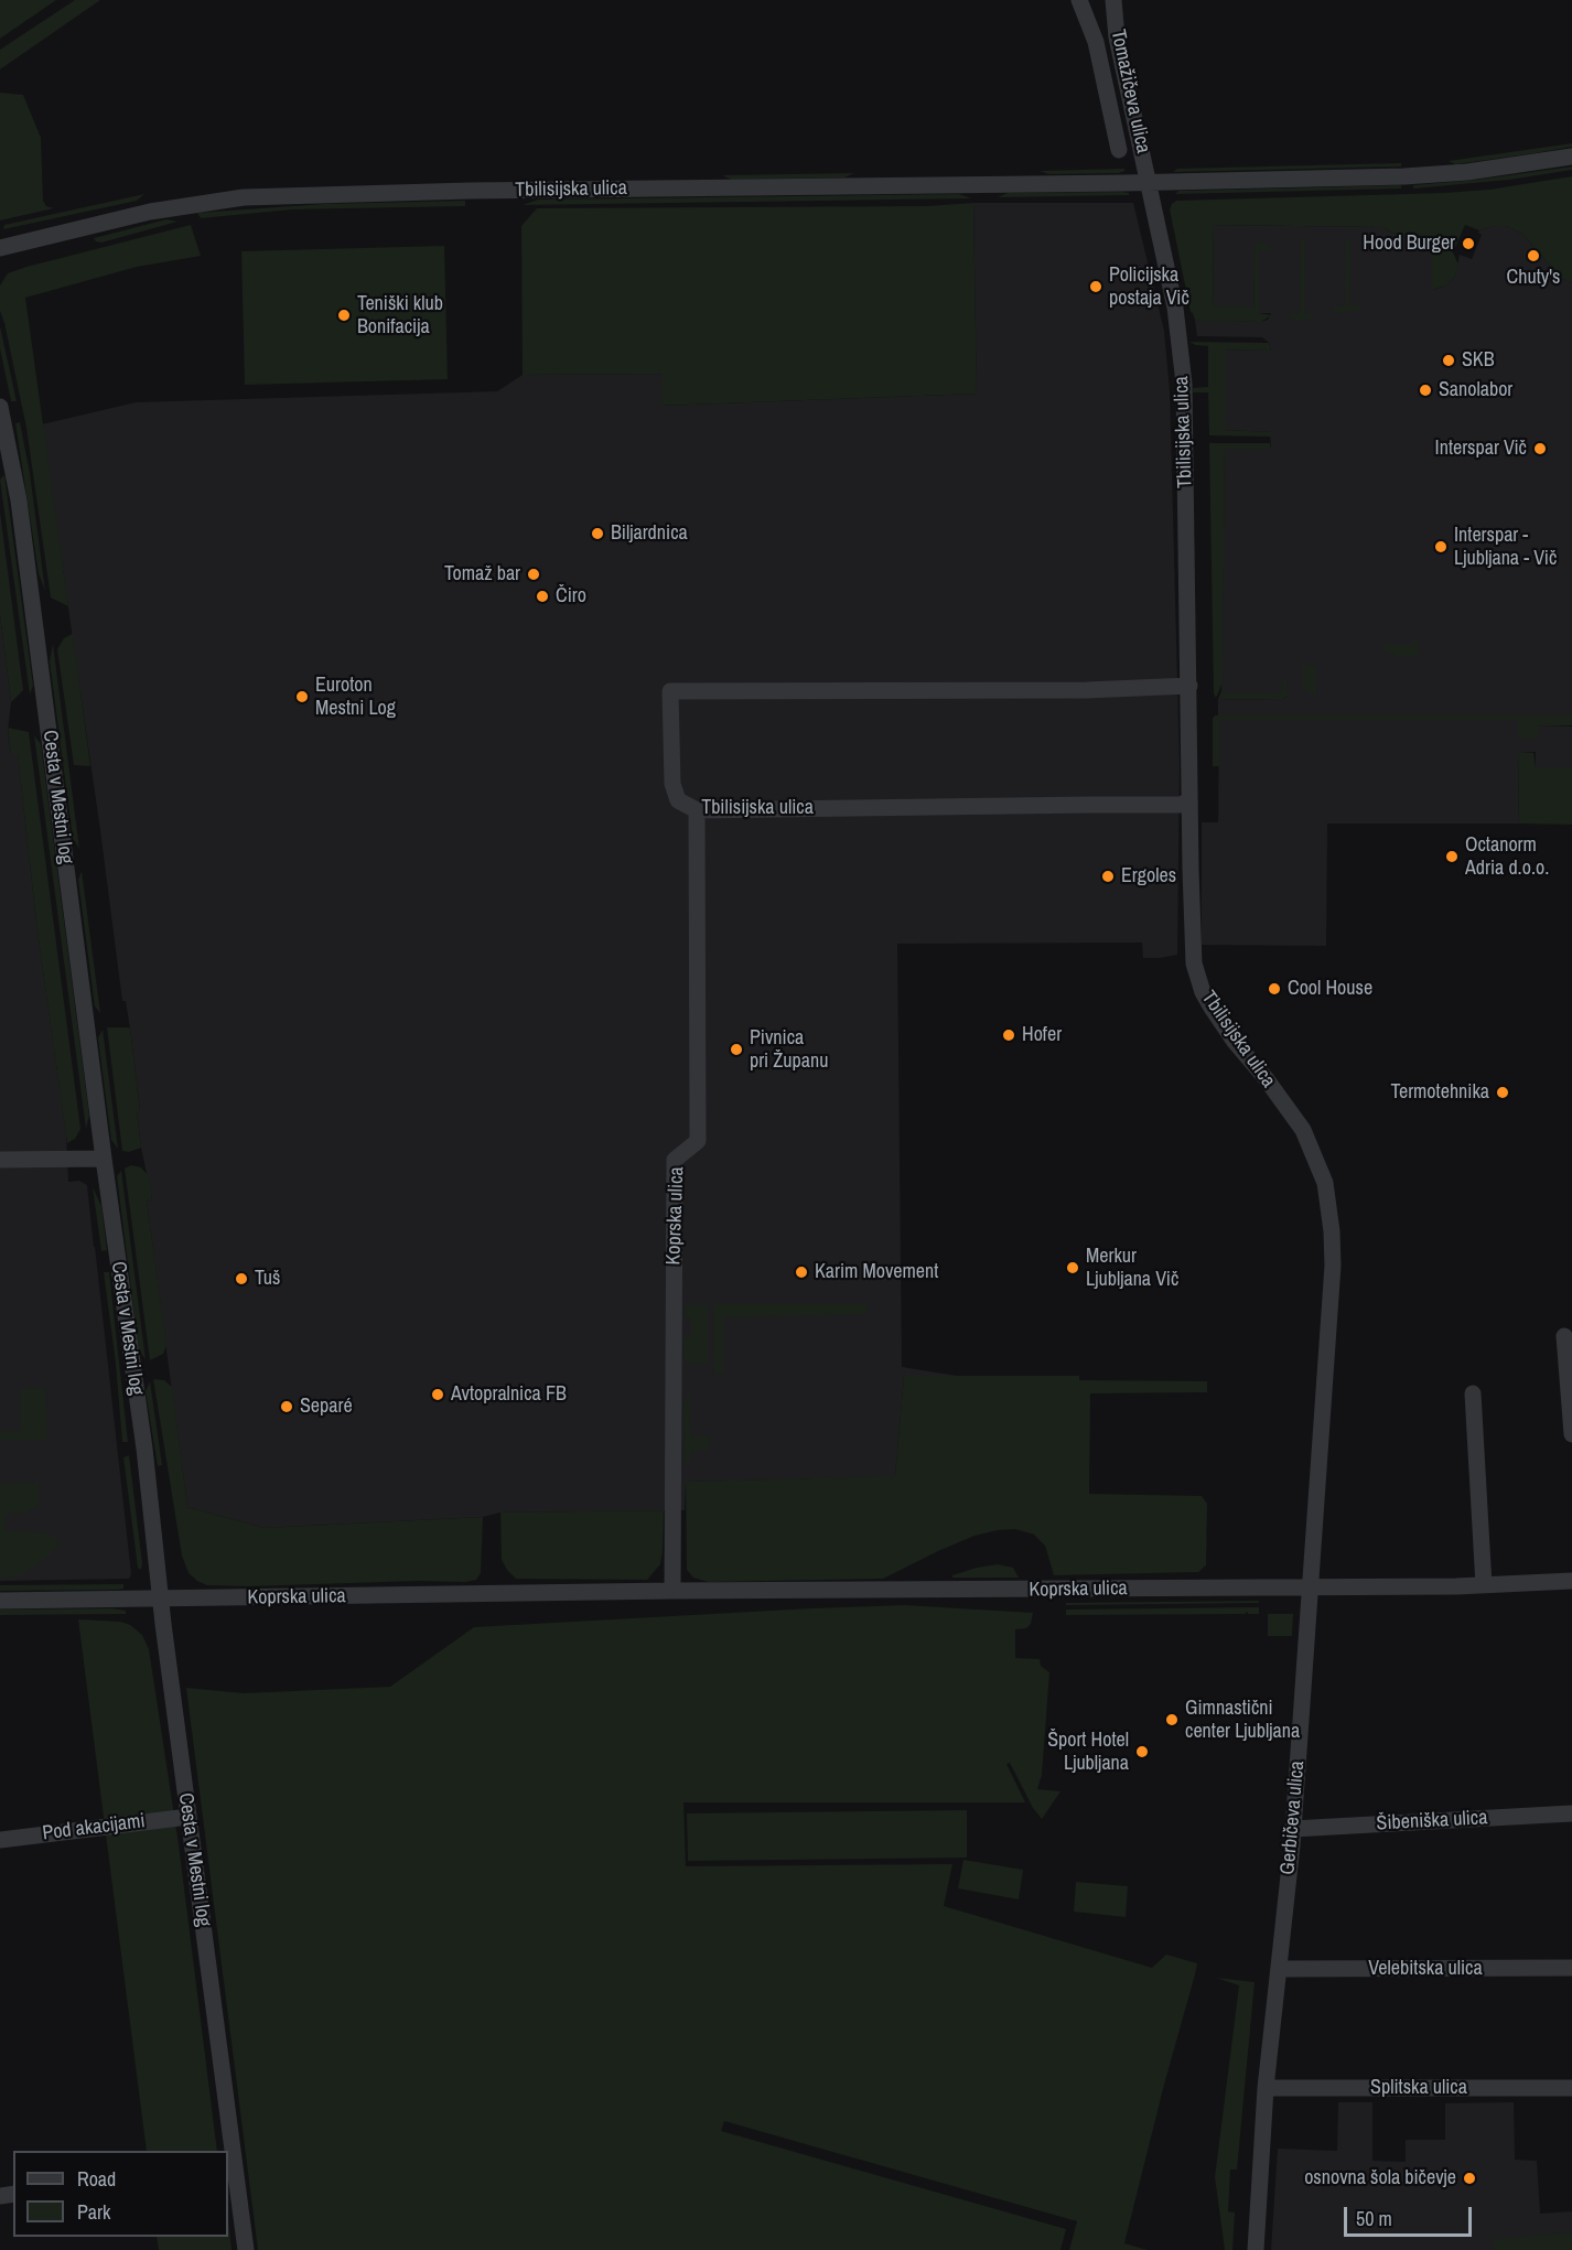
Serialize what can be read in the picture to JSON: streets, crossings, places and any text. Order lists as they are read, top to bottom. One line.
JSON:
{"streets":{"street":["Tomažičeva ulica","Tbilisijska ulica","Cesta v Mestni log","Koprska ulica","Gerbičeva ulica","Šibeniška ulica","Pod akacijami","Velebitska ulica","Splitska ulica"]},"crossings":[["Tomažičeva ulica","Tbilisijska ulica"],["Tbilisijska ulica","Koprska ulica"],["Tbilisijska ulica","Gerbičeva ulica"],["Cesta v Mestni log","Koprska ulica"],["Cesta v Mestni log","Pod akacijami"],["Koprska ulica","Gerbičeva ulica"],["Gerbičeva ulica","Šibeniška ulica"],["Gerbičeva ulica","Velebitska ulica"],["Gerbičeva ulica","Splitska ulica"]],"places":["Hood Burger","Chuty's","Policijska postaja Vič","Teniški klub Bonifacija","SKB","Sanolabor","Interspar Vič","Biljardnica","Interspar - Ljubljana - Vič","Tomaž bar","Čiro","Euroton Mestni Log","Octanorm Adria d.o.o.","Ergoles","Cool House","Hofer","Pivnica pri Županu","Termotehnika","Merkur Ljubljana Vič","Karim Movement","Tuš","Avtopralnica FB","Separé","Gimnastični center Ljubljana","Šport Hotel Ljubljana","osnovna šola bičevje"],"legend":["Road","Park"],"scale_bar":"50 m"}
